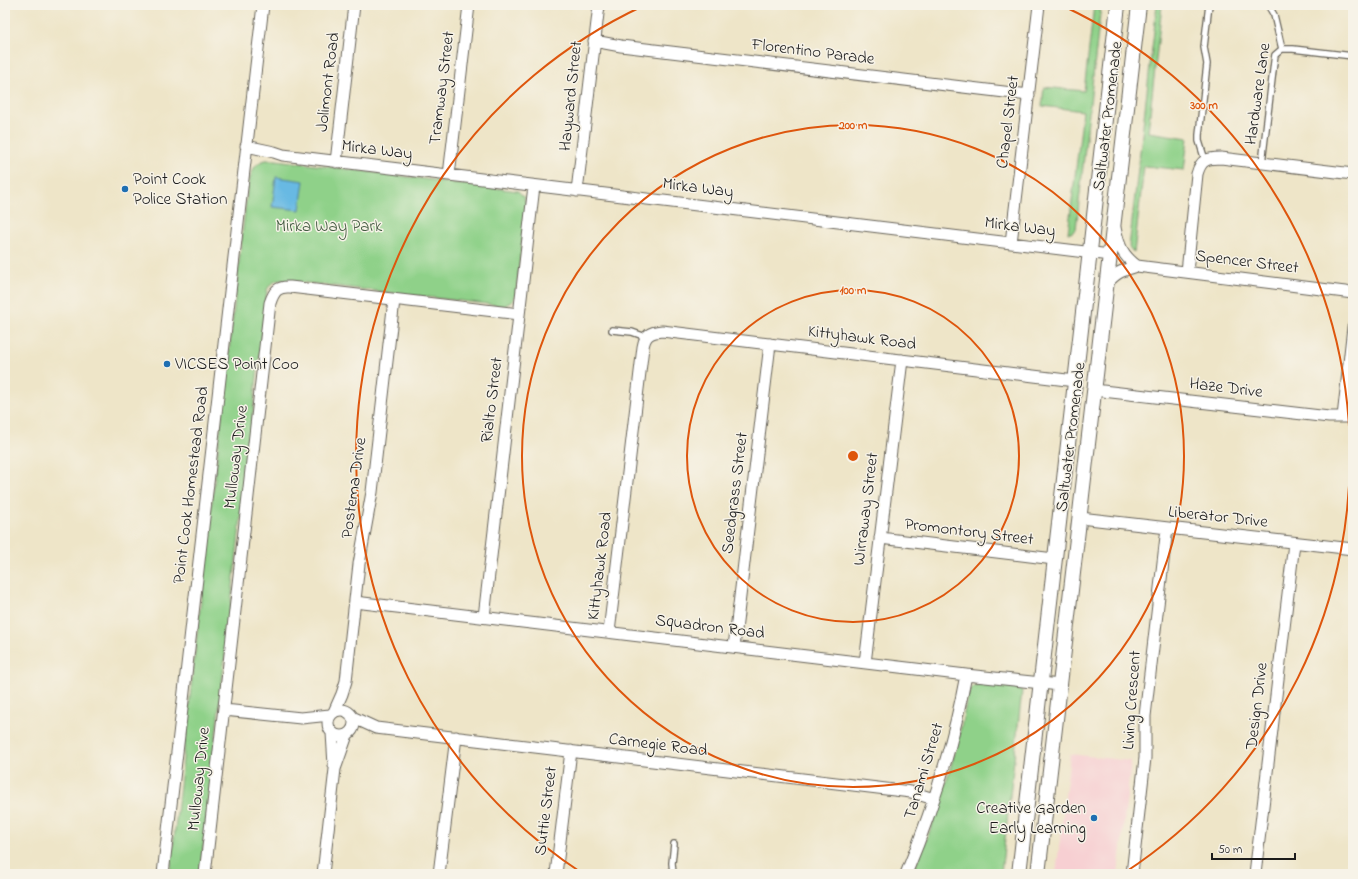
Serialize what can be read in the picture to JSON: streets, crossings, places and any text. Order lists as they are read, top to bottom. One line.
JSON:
{"streets":{"street":["Florentino Parade","Jolimont Road","Tramway Street","Hayward Street","Saltwater Promenade","Chapel Street","Mirka Way","Spencer Street","Kittyhawk Road","Haze Drive","Rialto Street","Mulloway Drive","Point Cook Homestead Road","Postema Drive","Seedgrass Street","Wirraway Street","Liberator Drive","Promontory Street","Squadron Road","Living Crescent","Design Drive","Carnegie Road","Tanami Street","Suttie Street"],"lane":["Hardware Lane"]},"crossings":[["Florentino Parade","Hayward Street"],["Florentino Parade","Chapel Street"],["Jolimont Road","Mirka Way"],["Tramway Street","Mirka Way"],["Hayward Street","Mirka Way"],["Saltwater Promenade","Mirka Way"],["Saltwater Promenade","Spencer Street"],["Saltwater Promenade","Kittyhawk Road"],["Saltwater Promenade","Haze Drive"],["Saltwater Promenade","Liberator Drive"],["Saltwater Promenade","Promontory Street"],["Saltwater Promenade","Squadron Road"],["Chapel Street","Mirka Way"],["Mirka Way","Rialto Street"],["Mirka Way","Point Cook Homestead Road"],["Kittyhawk Road","Seedgrass Street"],["Kittyhawk Road","Wirraway Street"],["Kittyhawk Road","Squadron Road"],["Rialto Street","Mulloway Drive"],["Rialto Street","Squadron Road"],["Mulloway Drive","Postema Drive"],["Postema Drive","Squadron Road"],["Postema Drive","Carnegie Road"],["Seedgrass Street","Squadron Road"],["Wirraway Street","Promontory Street"],["Wirraway Street","Squadron Road"],["Liberator Drive","Living Crescent"],["Liberator Drive","Design Drive"],["Squadron Road","Tanami Street"],["Carnegie Road","Tanami Street"],["Carnegie Road","Suttie Street"]],"parks":["Mirka Way Park"],"places":["Point Cook Police Station","VICSES Point Coo","Creative Garden Early Learning"],"scale_bar":"50 m","rings":["300 m","200 m","100 m"]}
